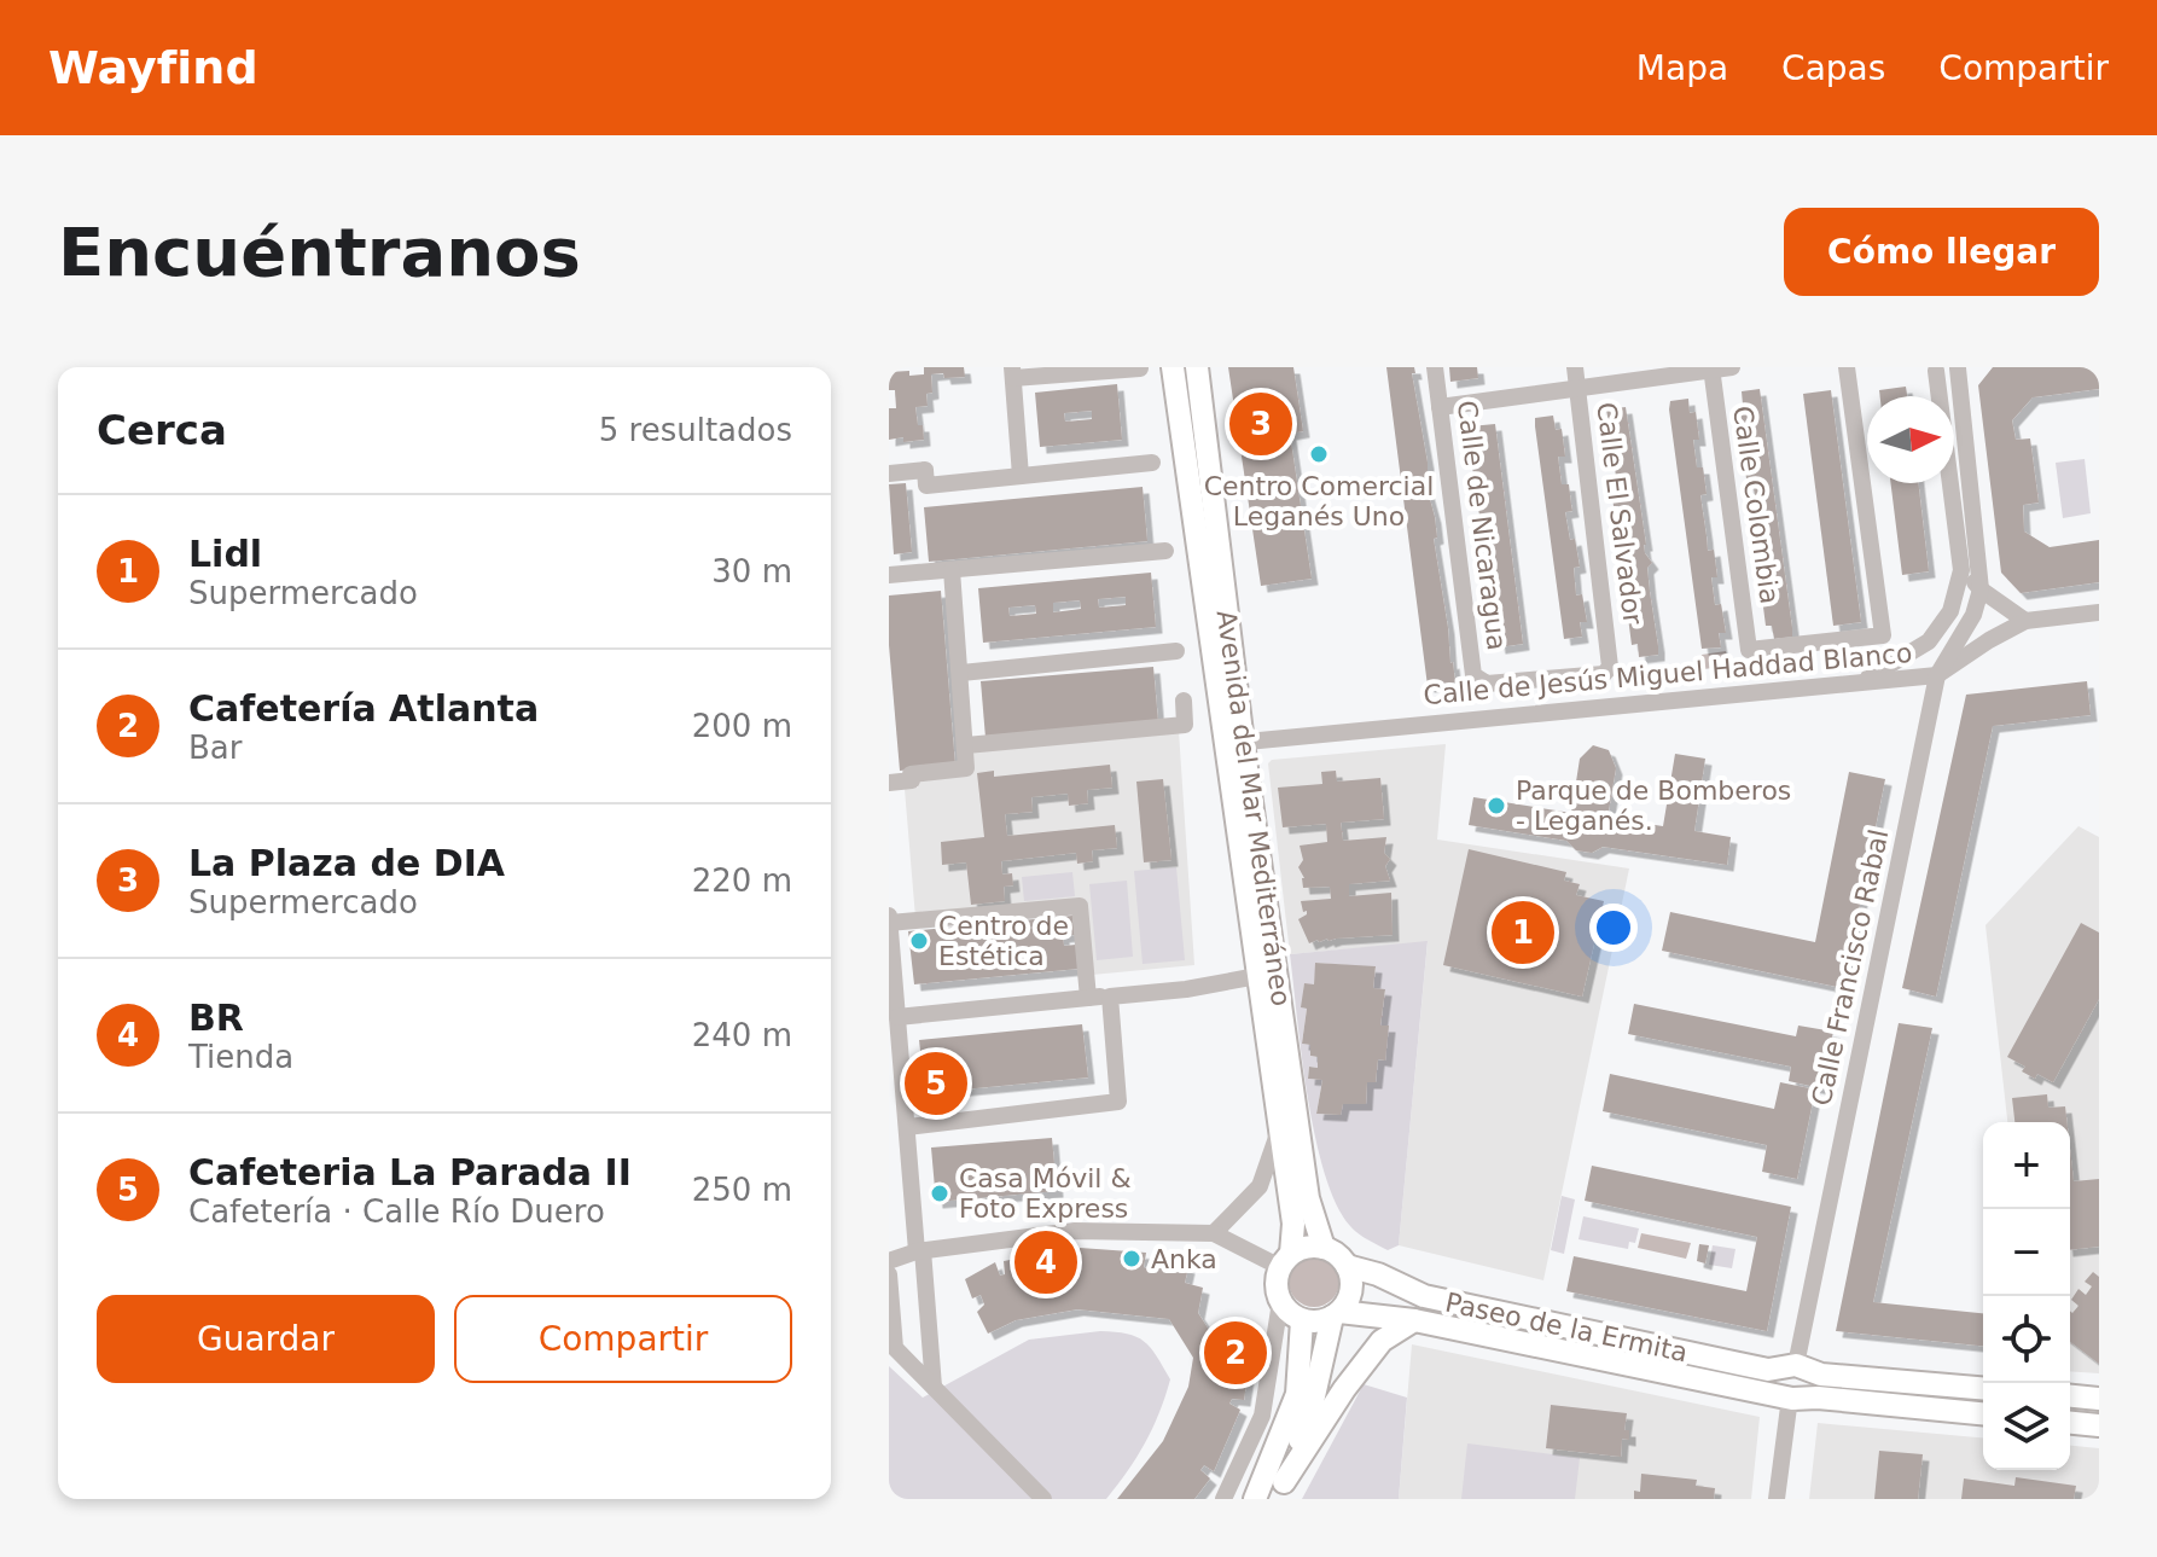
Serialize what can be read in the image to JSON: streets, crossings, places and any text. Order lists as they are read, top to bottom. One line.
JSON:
{"streets":{"main road":["Avenida del Mar Mediterráneo","Paseo de la Ermita"],"street":["Calle Colombia","Calle El Salvador","Calle de Nicaragua","Calle de Jesús Miguel Haddad Blanco","Calle Francisco Rabal"]},"crossings":[["Calle El Salvador","Calle de Nicaragua"],["Calle de Jesús Miguel Haddad Blanco","Avenida del Mar Mediterráneo"],["Calle de Jesús Miguel Haddad Blanco","Calle Francisco Rabal"],["Avenida del Mar Mediterráneo","Paseo de la Ermita"],["Calle Francisco Rabal","Paseo de la Ermita"]],"places":["Centro Comercial Leganés Uno","Parque de Bomberos - Leganés.","Centro de Estética","Casa Móvil & Foto Express","Anka"],"north":"right","page":{"header":"Wayfind","nav":["Mapa","Capas","Compartir"],"buttons":["Cómo llegar",["Guardar","Compartir"]],"title":"Encuéntranos","heading":["Cerca","5 resultados"],"pins":["3","1","5","4","2"],"list":[{"mark":"1","name":"Lidl","note":"Supermercado","value":"30 m"},{"mark":"2","name":"Cafetería Atlanta","note":"Bar","value":"200 m"},{"mark":"3","name":"La Plaza de DIA","note":"Supermercado","value":"220 m"},{"mark":"4","name":"BR","note":"Tienda","value":"240 m"},{"mark":"5","name":"Cafeteria La Parada II","note":"Cafetería · Calle Río Duero","value":"250 m"}],"map_buttons":["+","−"]}}
